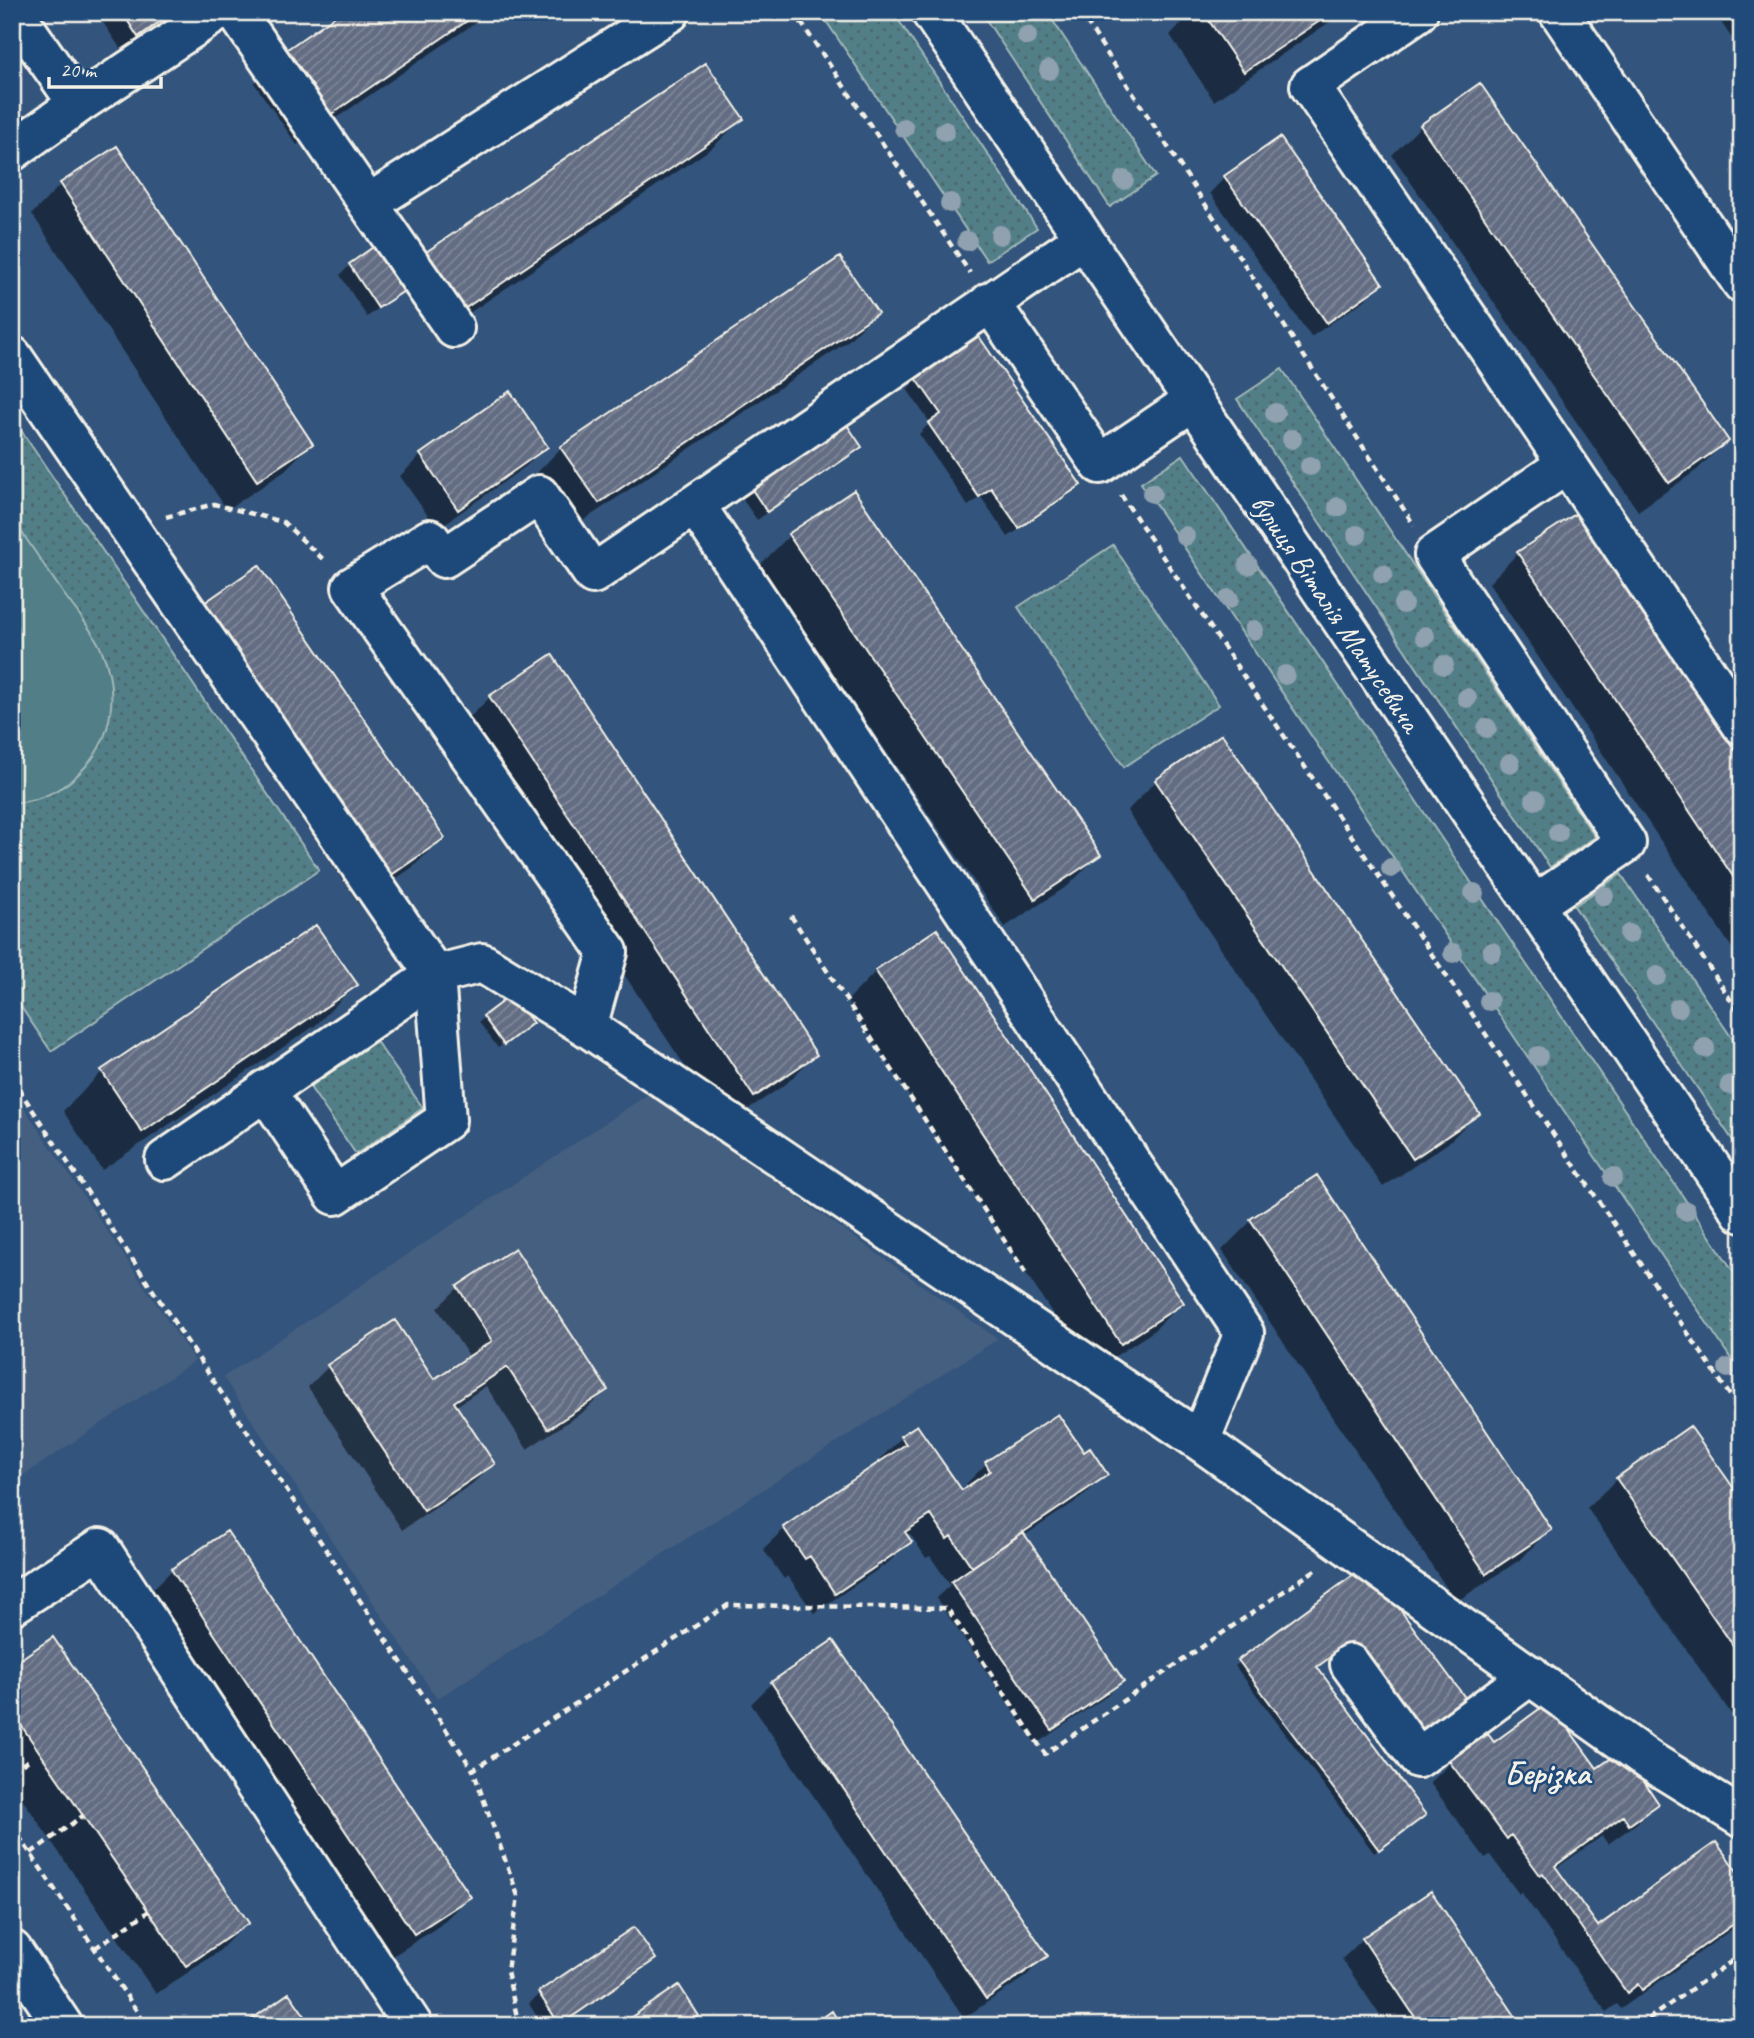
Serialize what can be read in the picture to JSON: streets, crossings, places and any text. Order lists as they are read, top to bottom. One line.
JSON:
{"streets":{"street":["вулиця Віталія Матусевича"]},"districts":["Берізка"],"scale_bar":"20 m"}
